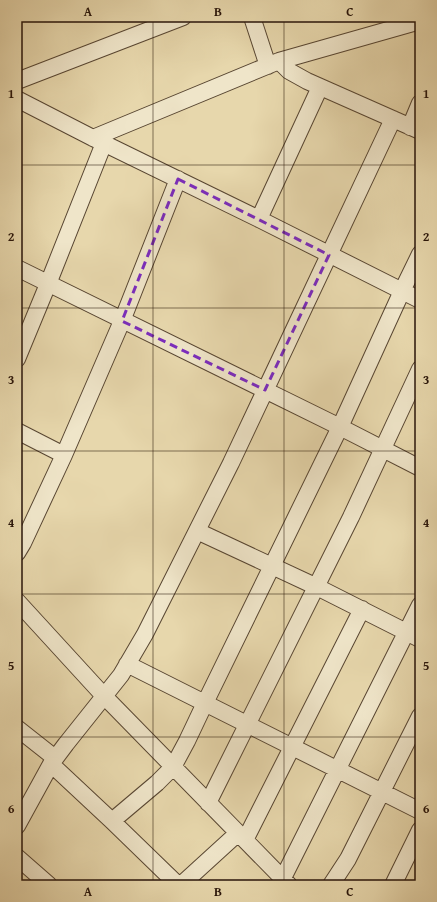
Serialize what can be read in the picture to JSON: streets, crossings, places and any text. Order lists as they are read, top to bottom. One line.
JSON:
{"grid":{"columns":["A","B","C"],"rows":["1","2","3","4","5","6"]}}
